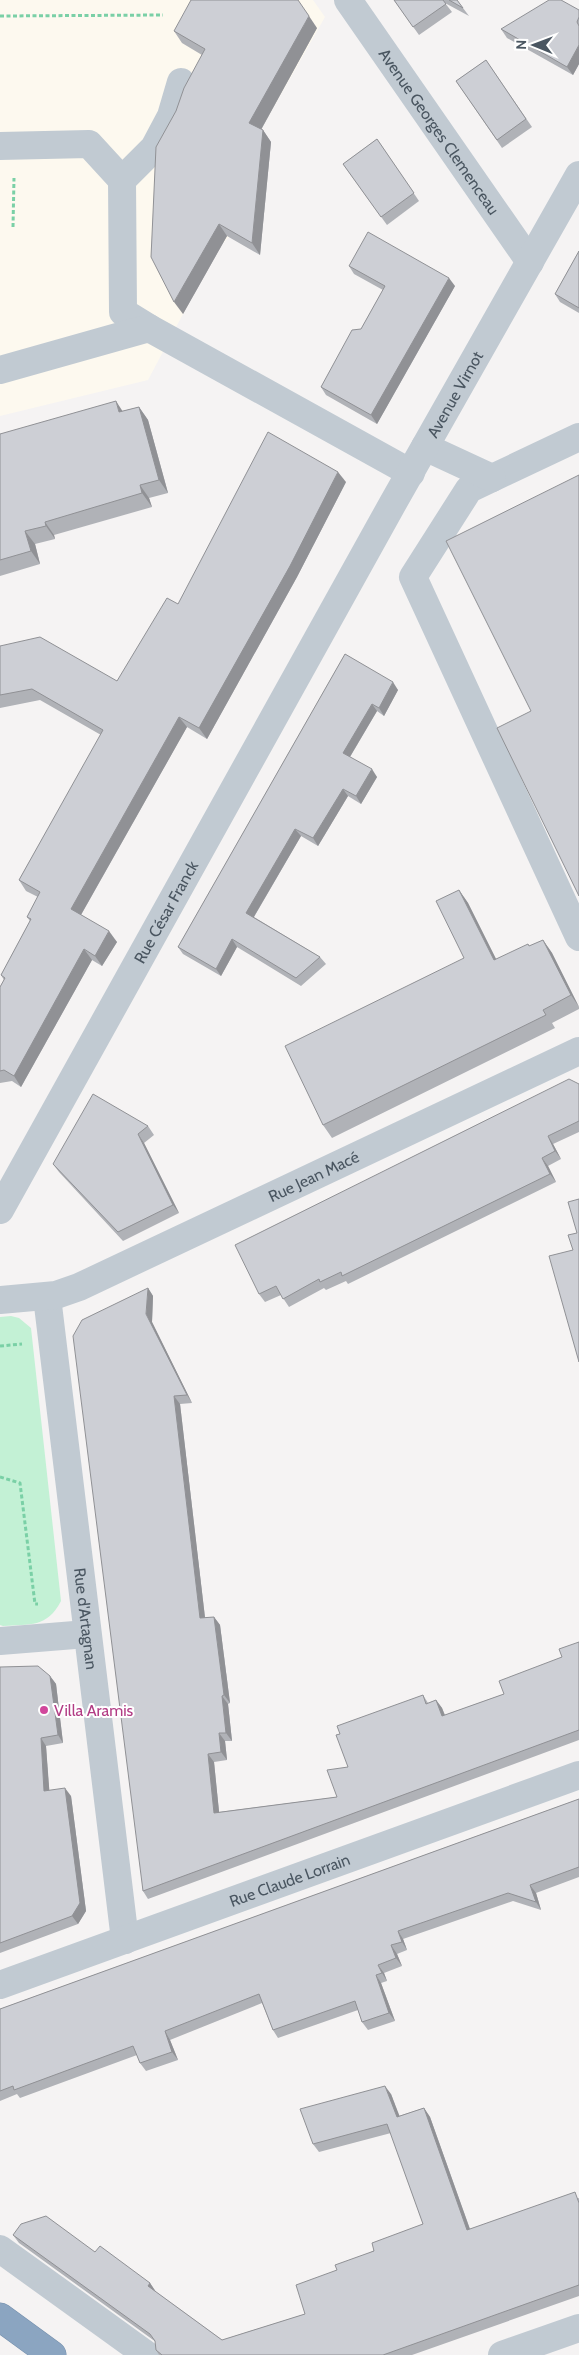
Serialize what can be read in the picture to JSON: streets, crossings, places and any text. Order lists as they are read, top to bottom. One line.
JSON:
{"streets":{"street":["Avenue Georges Clemenceau","Avenue Virnot","Rue César Franck","Rue Jean Macé","Rue d'Artagnan","Rue Claude Lorrain"]},"crossings":[["Avenue Georges Clemenceau","Avenue Virnot"],["Avenue Virnot","Rue César Franck"],["Rue Jean Macé","Rue d'Artagnan"],["Rue d'Artagnan","Rue Claude Lorrain"]],"places":["Villa Aramis"],"north":"left"}
